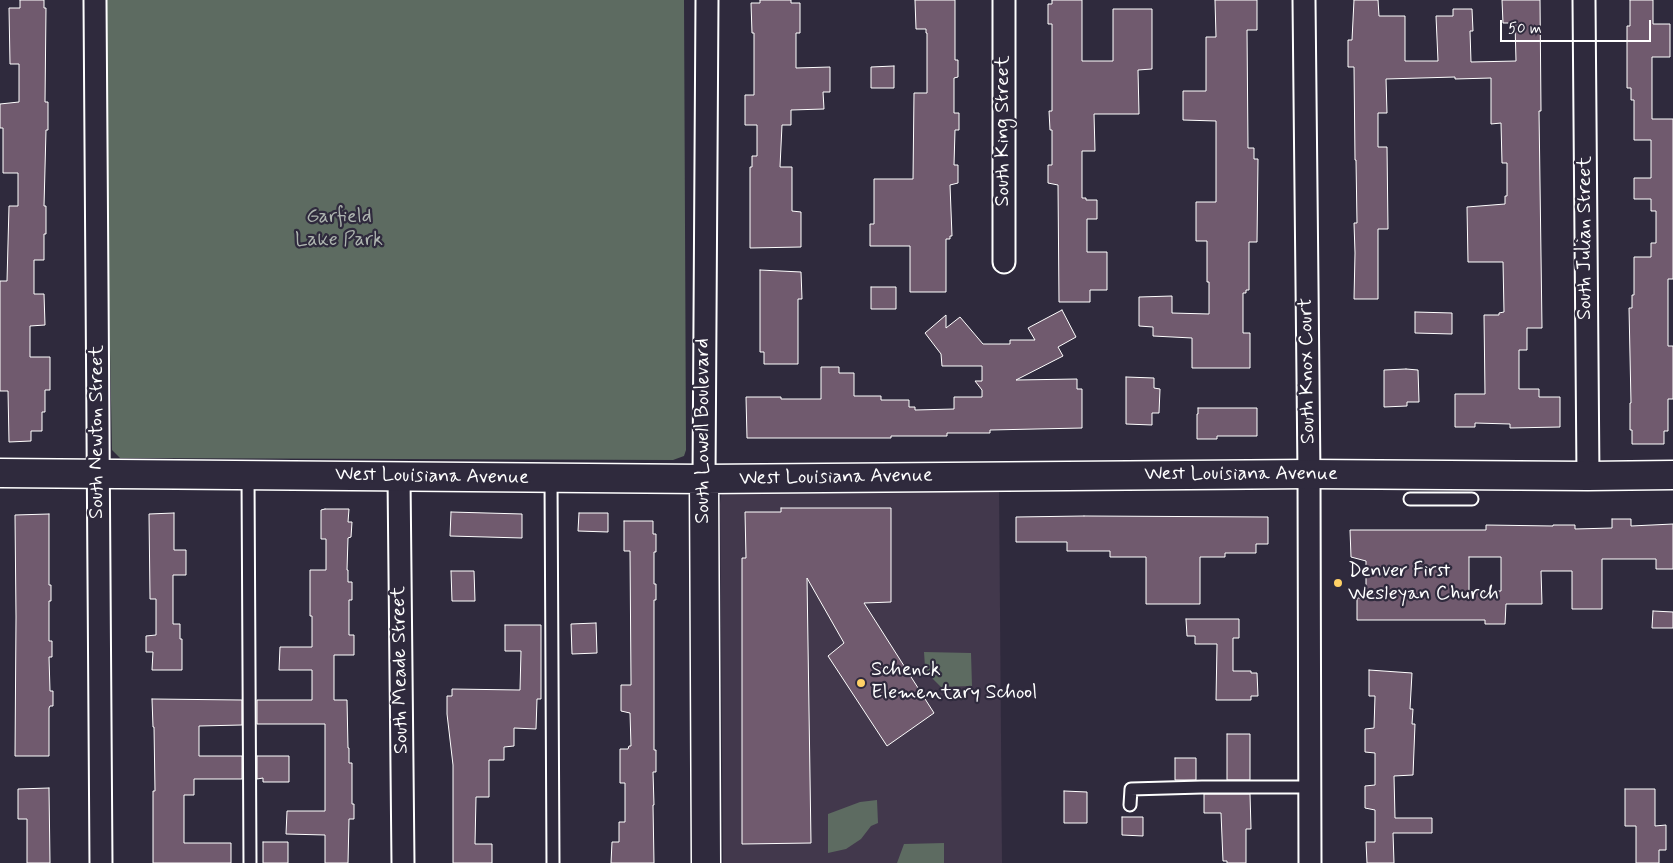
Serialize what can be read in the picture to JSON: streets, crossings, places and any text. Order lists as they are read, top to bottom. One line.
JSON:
{"streets":{"street":["South King Street","South Julian Street","South Knox Court","South Lowell Boulevard","South Newton Street","West Louisiana Avenue","South Meade Street"]},"crossings":[["South Julian Street","West Louisiana Avenue"],["South Knox Court","West Louisiana Avenue"],["South Lowell Boulevard","West Louisiana Avenue"],["South Newton Street","West Louisiana Avenue"],["West Louisiana Avenue","South Meade Street"]],"parks":["Garfield Lake Park"],"places":["Denver First Wesleyan Church","Schenck Elementary School"],"scale_bar":"50 m"}
